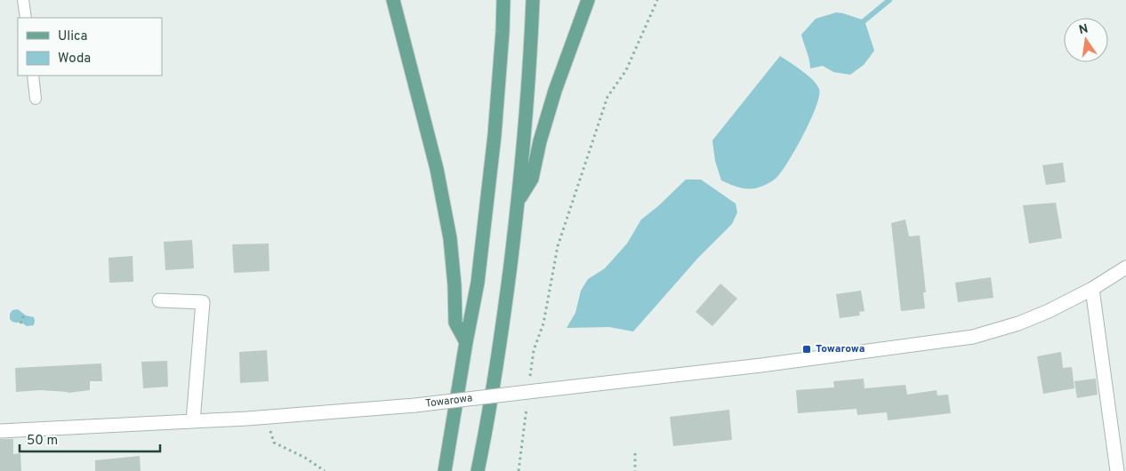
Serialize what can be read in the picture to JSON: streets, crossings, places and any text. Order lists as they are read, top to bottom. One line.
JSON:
{"streets":{"street":["Towarowa"]},"places":{"transit":["Towarowa"]},"legend":["Ulica","Woda"],"scale_bar":"50 m","north":"top"}
